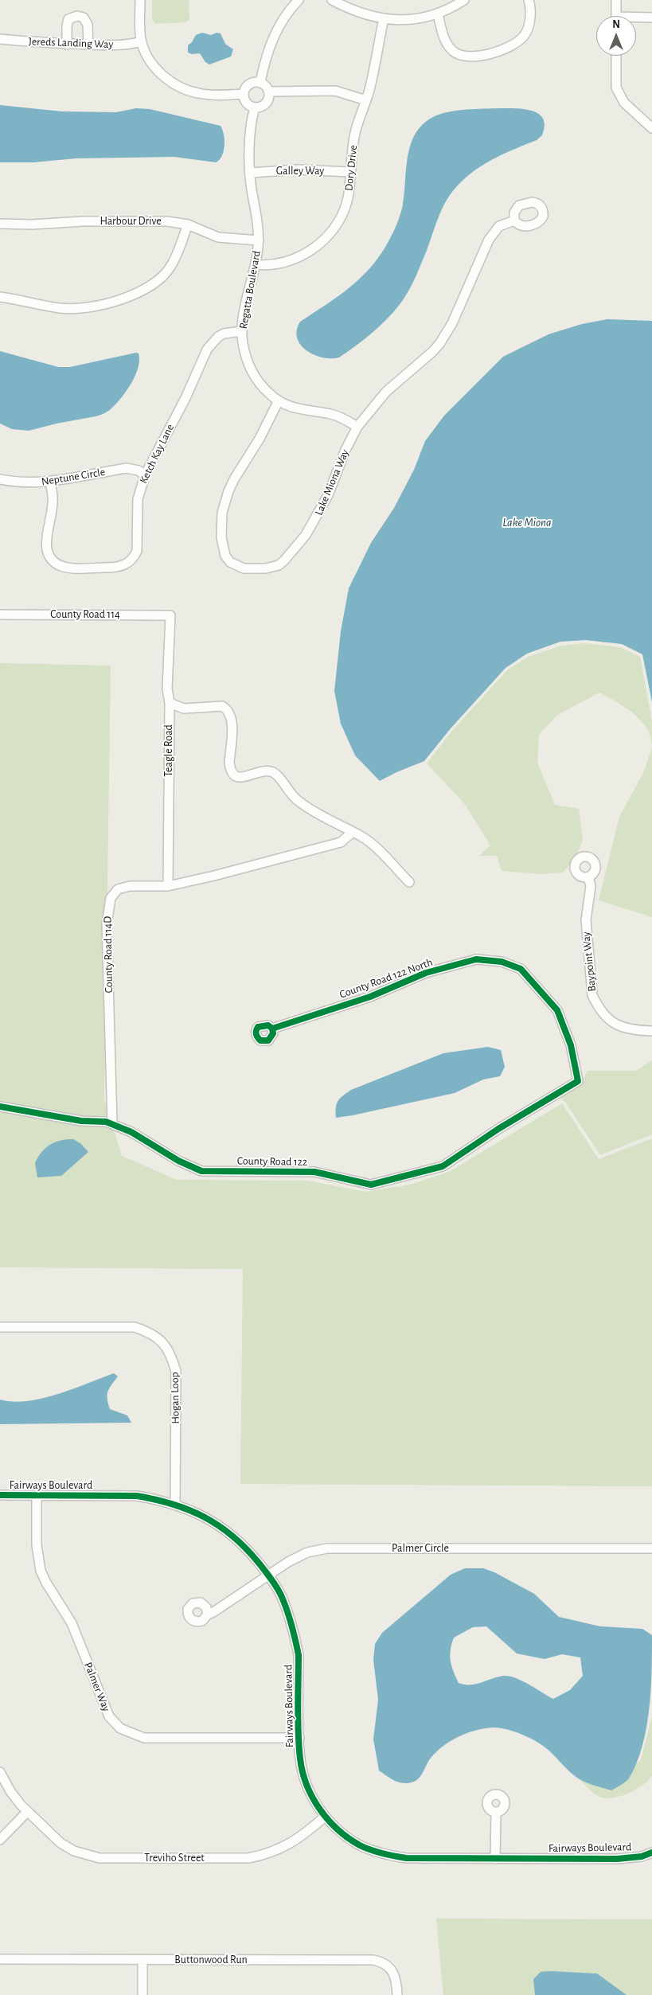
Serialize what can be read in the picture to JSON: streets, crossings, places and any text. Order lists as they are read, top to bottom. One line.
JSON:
{"streets":{"street":["Jereds Landing Way","Dory Drive","Galley Way","Harbour Drive","Regatta Boulevard","Ketch Kay Lane","Neptune Circle","Lake Miona Way","County Road 114","Teagle Road","County Road 114D","Baypoint Way","County Road 122 North","County Road 122","Hogan Loop","Fairways Boulevard","Palmer Circle","Palmer Way","Treviho Street","Buttonwood Run"]},"crossings":[["Dory Drive","Galley Way"],["Dory Drive","Regatta Boulevard"],["Galley Way","Regatta Boulevard"],["Harbour Drive","Regatta Boulevard"],["Regatta Boulevard","Ketch Kay Lane"],["Regatta Boulevard","Lake Miona Way"],["Ketch Kay Lane","Neptune Circle"],["County Road 114","Teagle Road"],["Teagle Road","County Road 114D"],["County Road 114D","County Road 122"],["County Road 122 North","County Road 122"],["Hogan Loop","Fairways Boulevard"],["Fairways Boulevard","Palmer Circle"],["Fairways Boulevard","Palmer Way"],["Fairways Boulevard","Treviho Street"]],"water":["Lake Miona"],"north":"top"}
